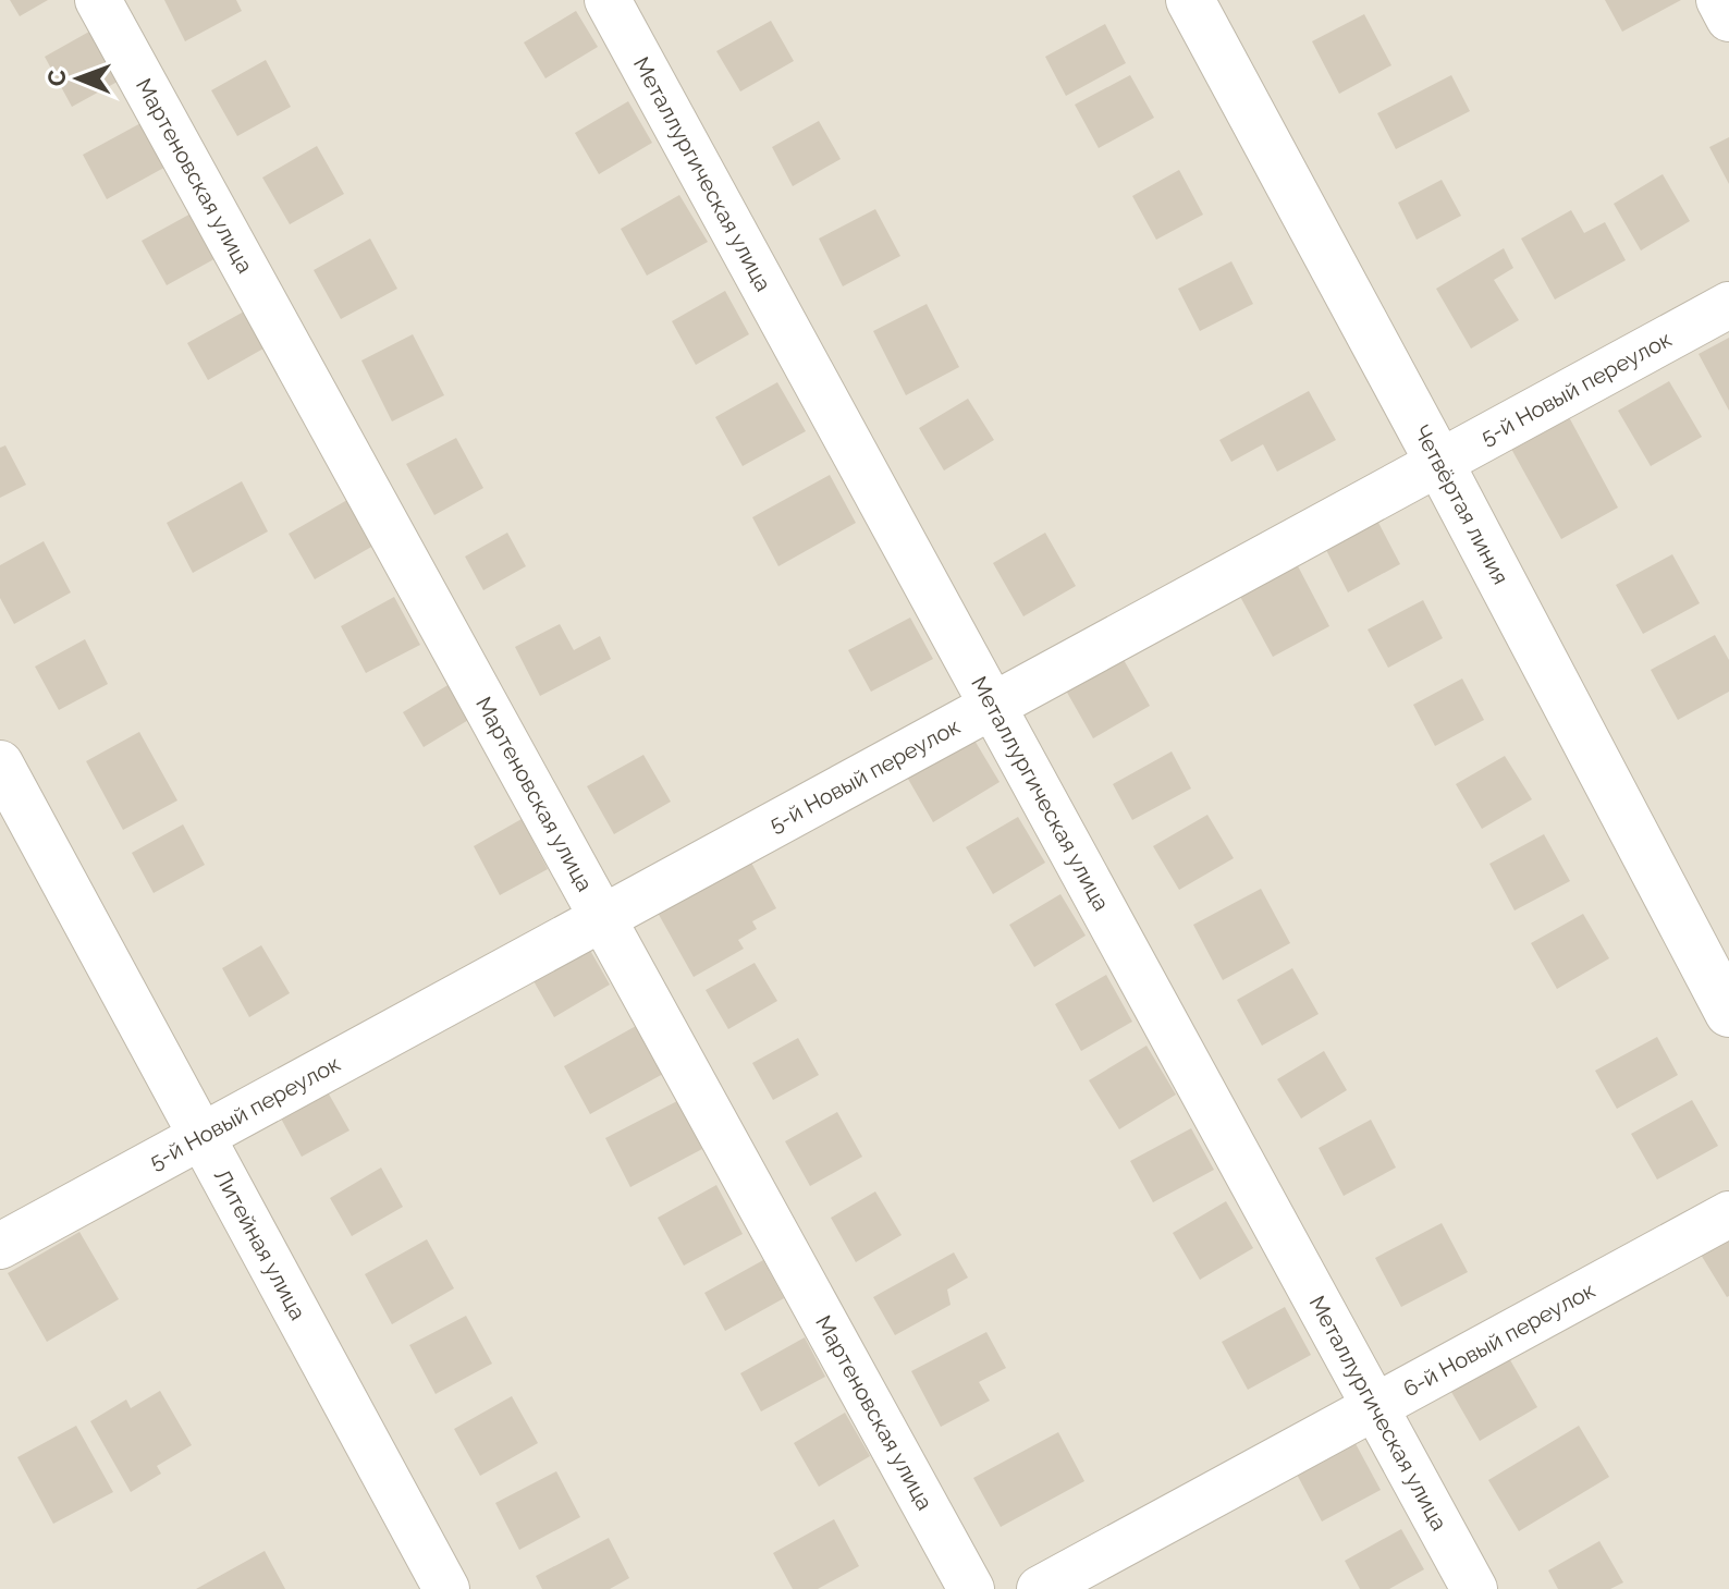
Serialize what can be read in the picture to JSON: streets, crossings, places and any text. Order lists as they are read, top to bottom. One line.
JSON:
{"streets":{"street":["Металлургическая улица","Мартеновская улица","5-й Новый переулок","Четвёртая линия","Литейная улица","6-й Новый переулок"]},"crossings":[["Металлургическая улица","5-й Новый переулок"],["Металлургическая улица","6-й Новый переулок"],["Мартеновская улица","5-й Новый переулок"],["5-й Новый переулок","Четвёртая линия"],["5-й Новый переулок","Литейная улица"]],"north":"left"}
